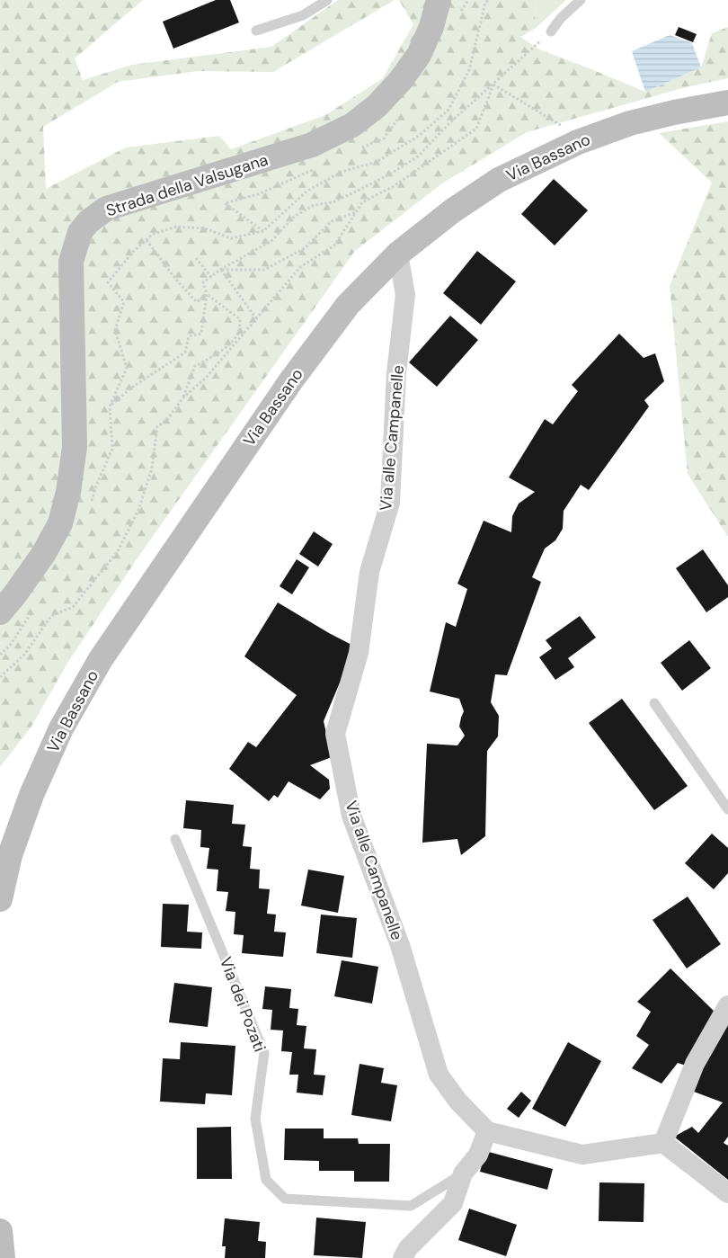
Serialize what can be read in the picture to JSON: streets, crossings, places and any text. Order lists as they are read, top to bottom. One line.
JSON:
{"streets":{"main road":["Via Bassano","Strada della Valsugana"],"street":["Via alle Campanelle","Via dei Pozati"]},"crossings":[["Via Bassano","Via alle Campanelle"],["Via alle Campanelle","Via dei Pozati"]]}
